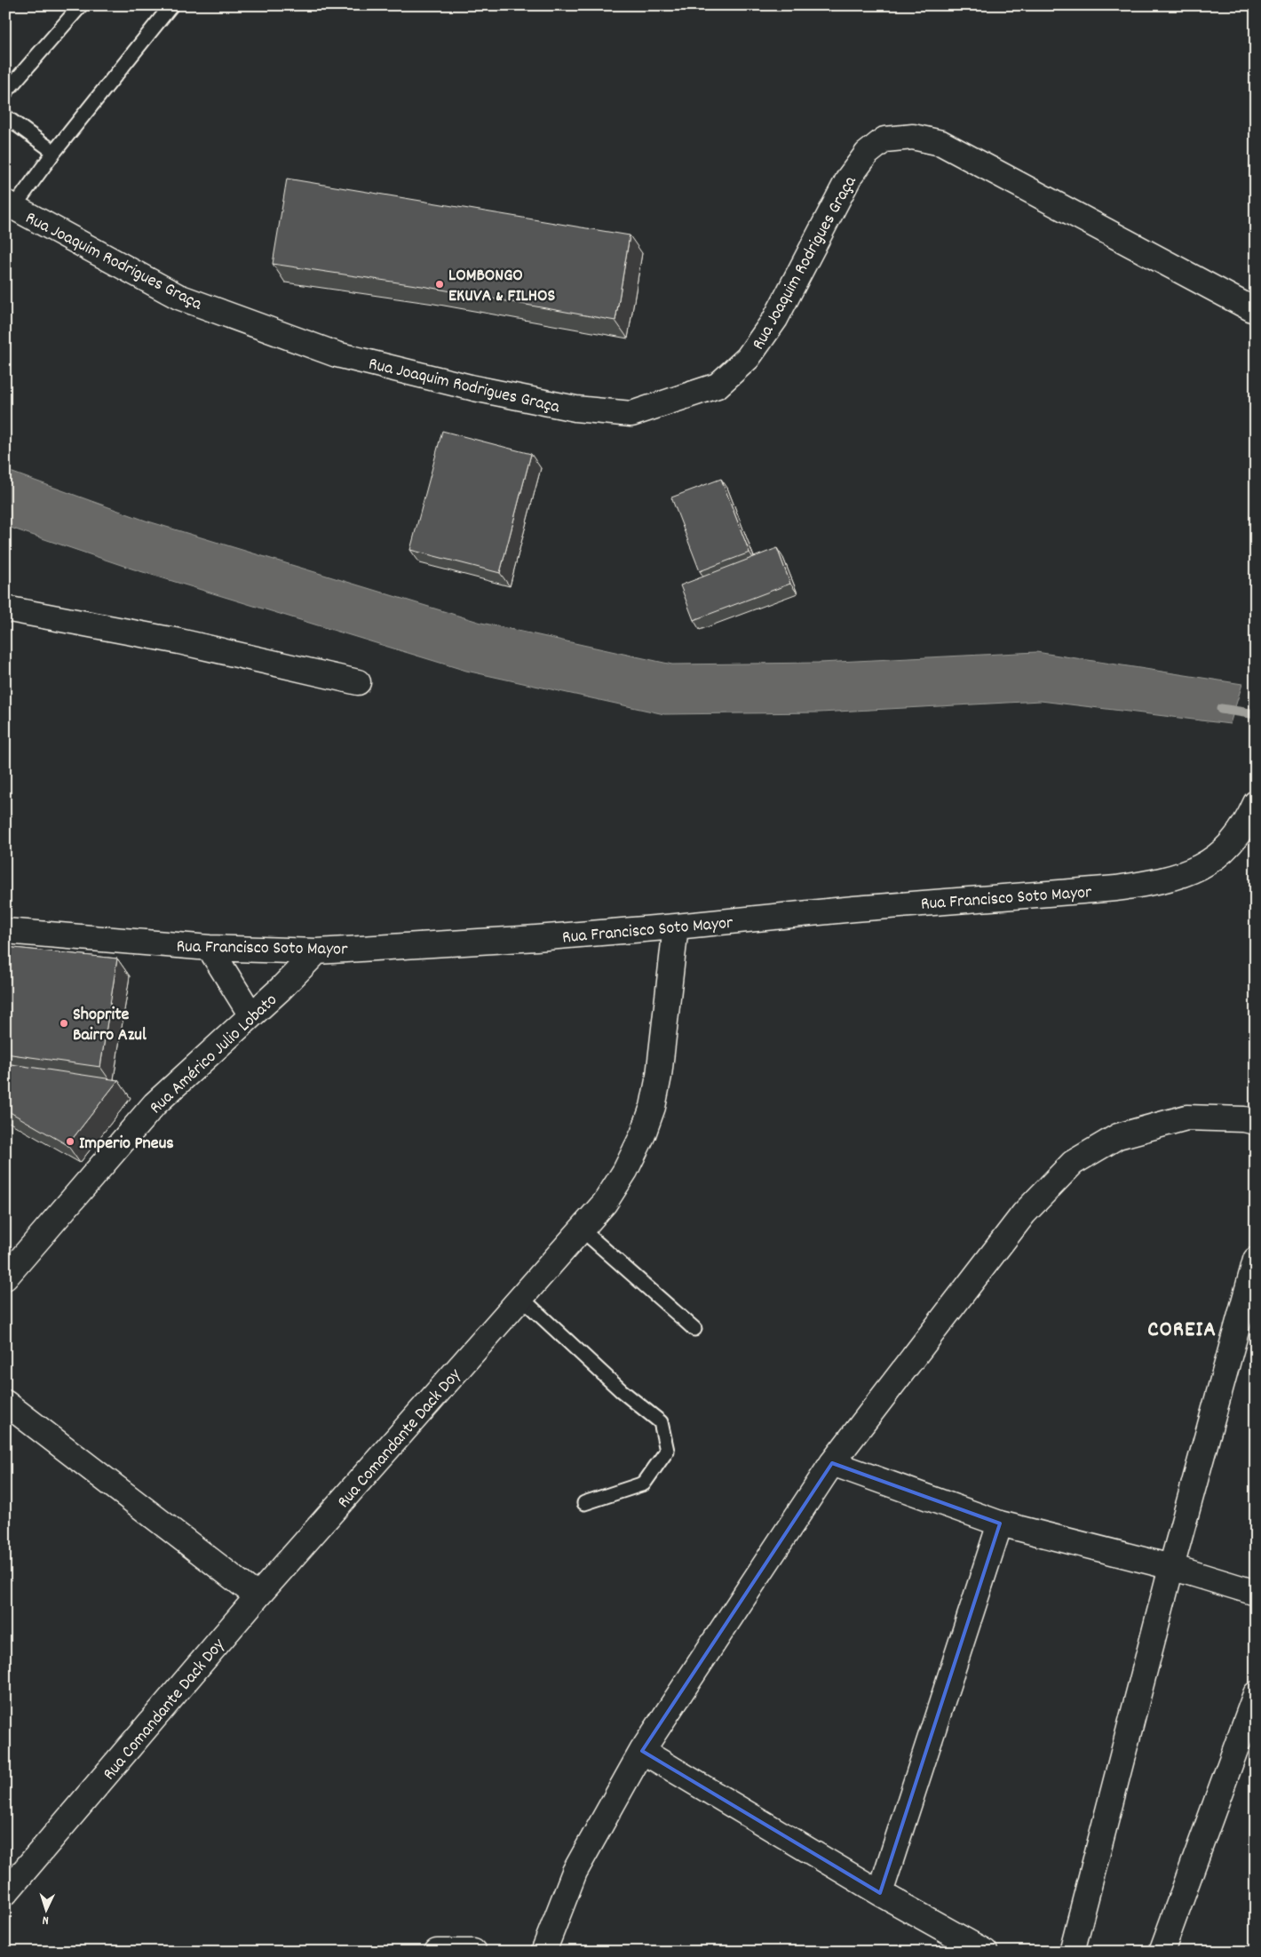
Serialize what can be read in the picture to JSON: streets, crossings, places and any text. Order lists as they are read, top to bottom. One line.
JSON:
{"streets":{"street":["Rua Joaquim Rodrigues Graça","Rua Francisco Soto Mayor","Rua Américo Julio Lobato","Rua Comandante Dack Doy"]},"crossings":[["Rua Francisco Soto Mayor","Rua Américo Julio Lobato"],["Rua Francisco Soto Mayor","Rua Comandante Dack Doy"]],"districts":["COREIA"],"places":["LOMBONGO EKUVA & FILHOS","Shoprite Bairro Azul","Imperio Pneus"],"north":"bottom"}
